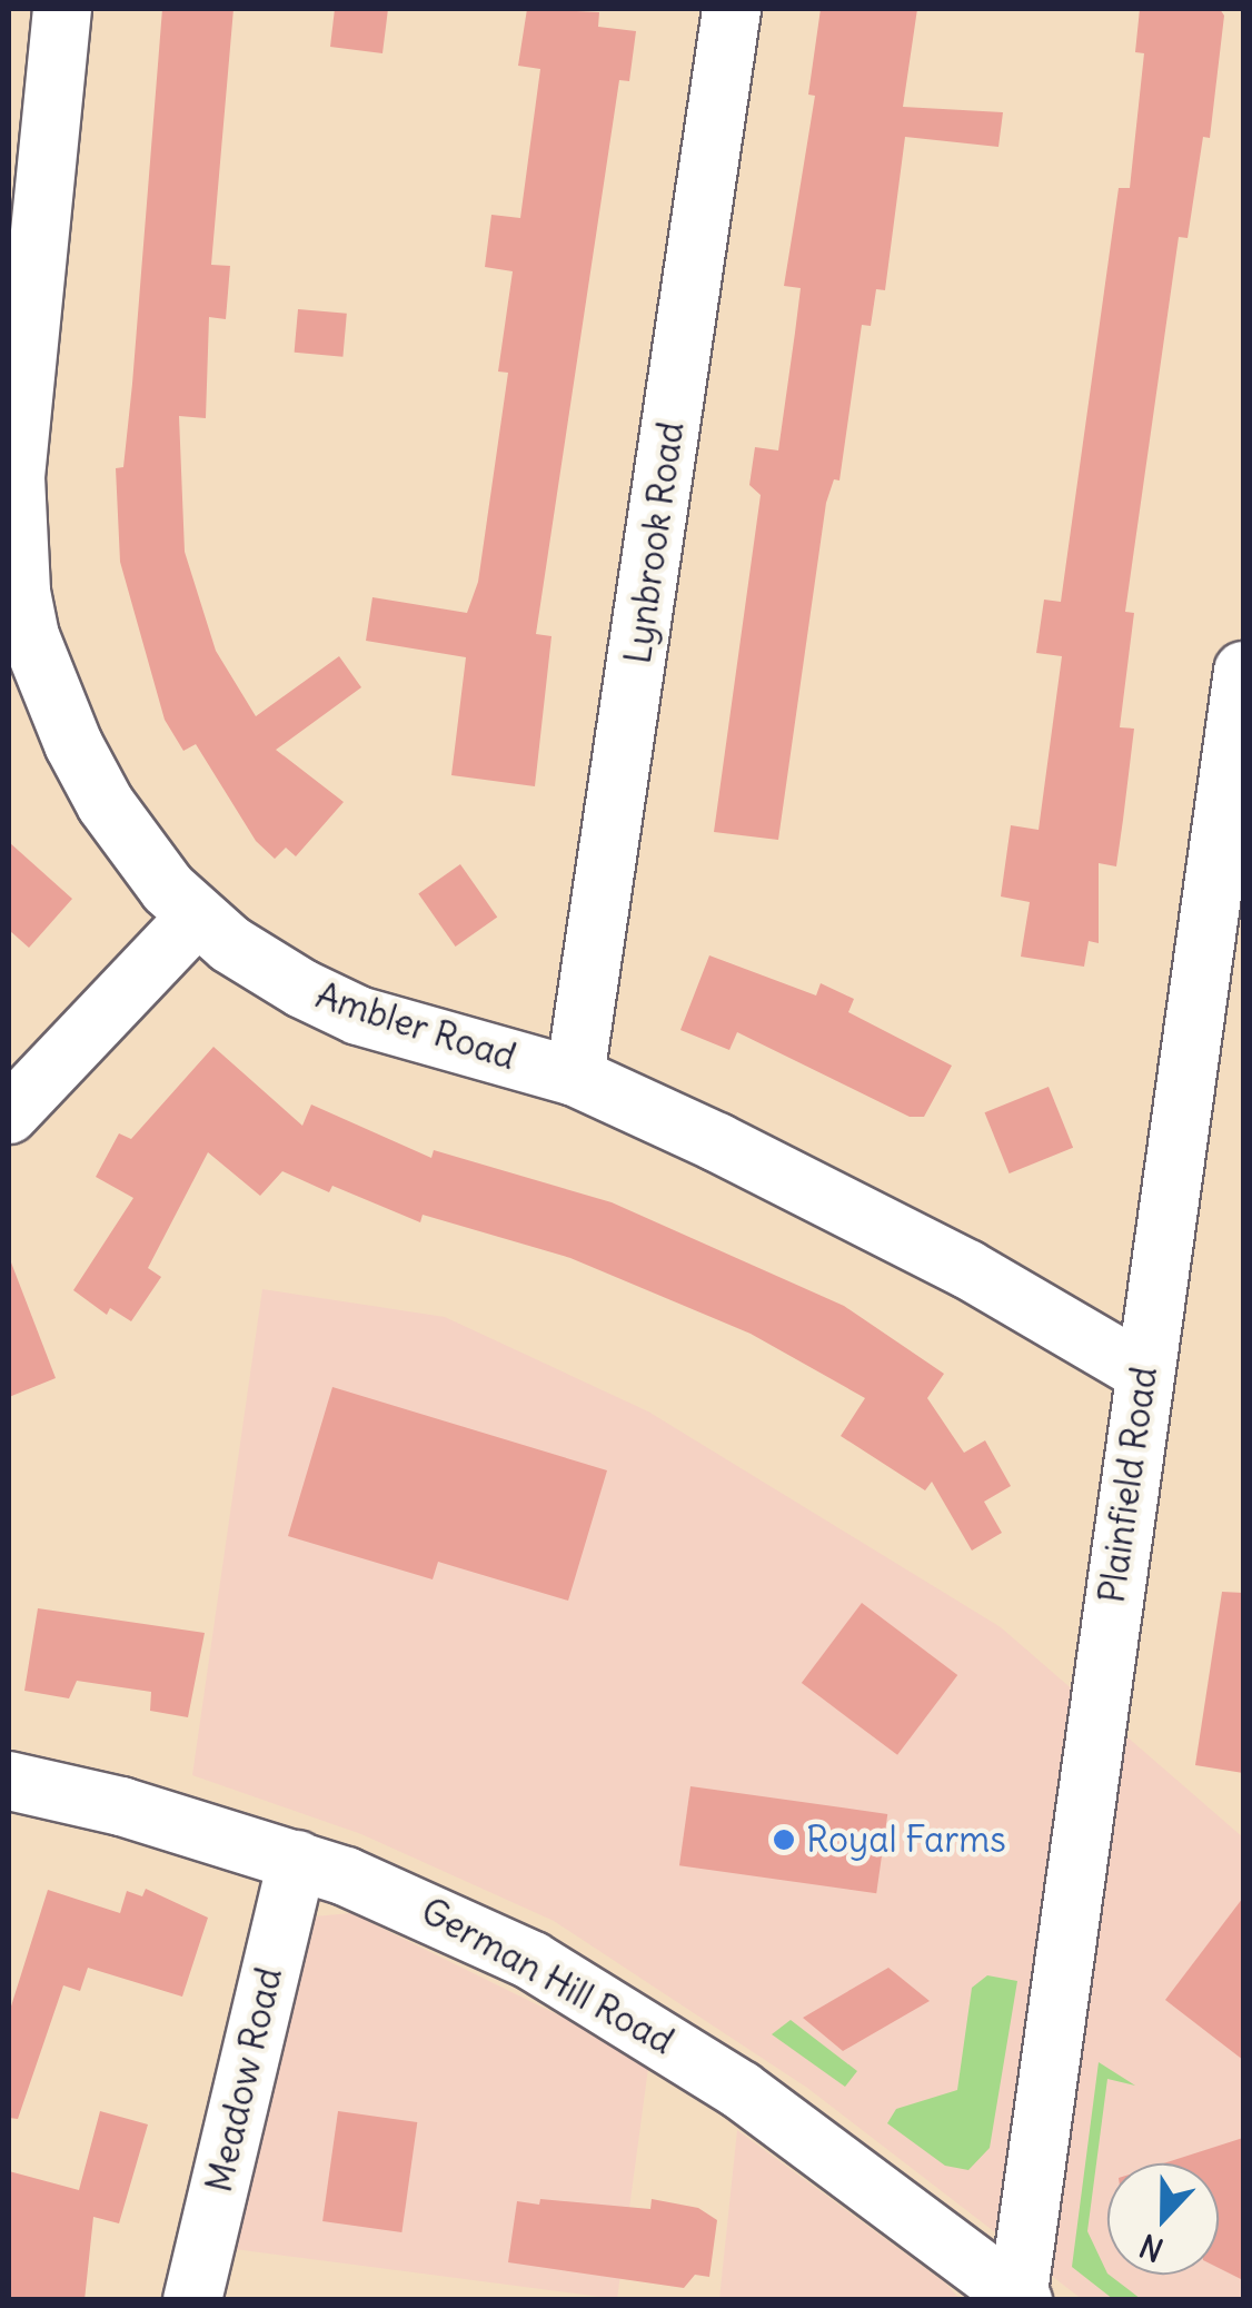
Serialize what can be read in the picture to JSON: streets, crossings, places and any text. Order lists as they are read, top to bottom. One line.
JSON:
{"streets":{"street":["Lynbrook Road","Ambler Road","Plainfield Road","German Hill Road","Meadow Road"]},"crossings":[["Lynbrook Road","Ambler Road"],["Ambler Road","Plainfield Road"],["Plainfield Road","German Hill Road"],["German Hill Road","Meadow Road"]],"places":["Royal Farms"],"north":"bottom"}
